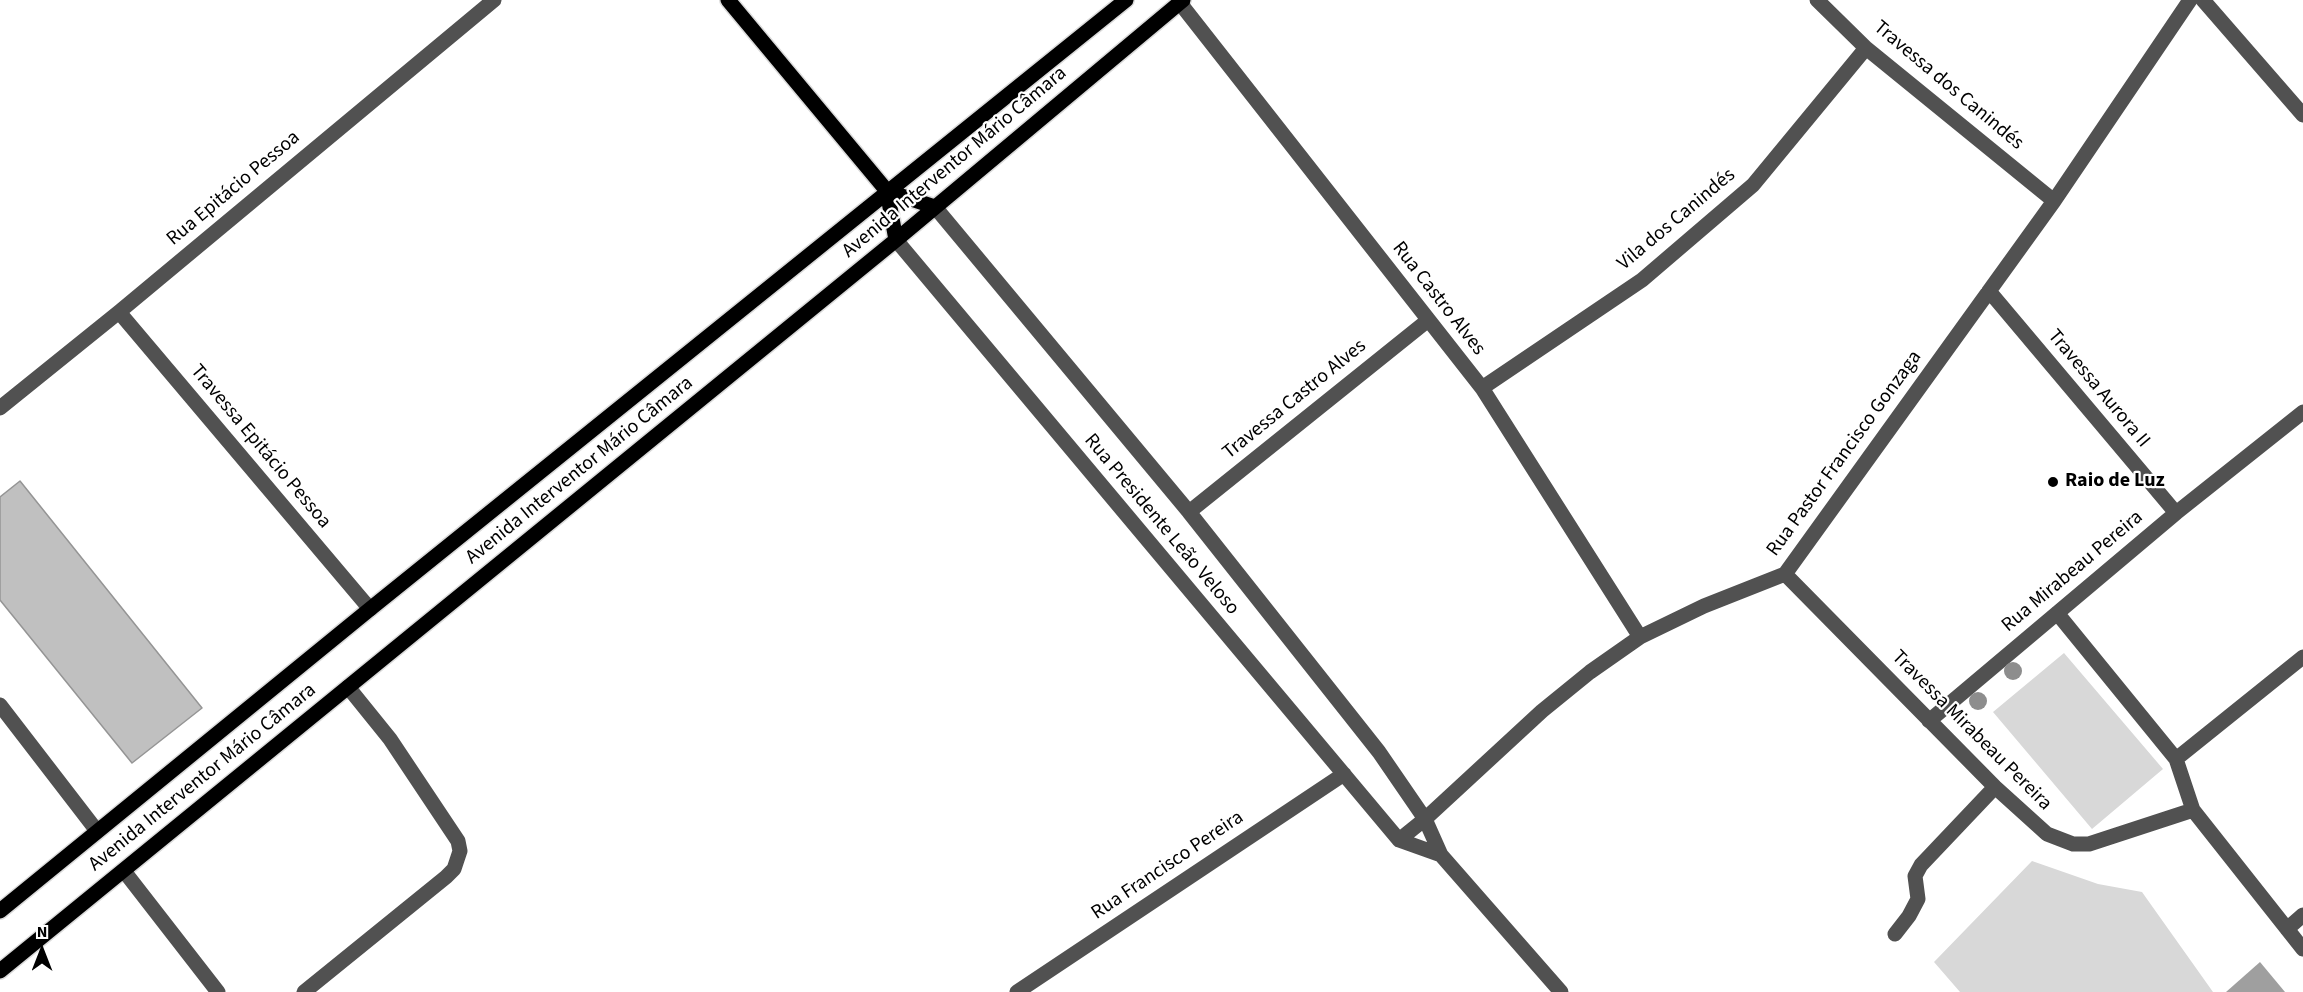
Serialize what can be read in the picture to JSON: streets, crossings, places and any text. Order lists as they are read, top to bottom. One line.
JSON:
{"streets":{"main road":["Avenida Interventor Mário Câmara","Rua Presidente Leão Veloso"],"street":["Travessa dos Canindés","Rua Epitácio Pessoa","Vila dos Canindés","Rua Castro Alves","Travessa Aurora II","Travessa Castro Alves","Travessa Epitácio Pessoa","Rua Pastor Francisco Gonzaga","Rua Mirabeau Pereira","Travessa Mirabeau Pereira","Rua Francisco Pereira"]},"crossings":[["Travessa dos Canindés","Vila dos Canindés"],["Travessa dos Canindés","Rua Pastor Francisco Gonzaga"],["Avenida Interventor Mário Câmara","Rua Castro Alves"],["Avenida Interventor Mário Câmara","Travessa Epitácio Pessoa"],["Avenida Interventor Mário Câmara","Rua Presidente Leão Veloso"],["Rua Epitácio Pessoa","Travessa Epitácio Pessoa"],["Vila dos Canindés","Rua Castro Alves"],["Rua Castro Alves","Travessa Castro Alves"],["Rua Castro Alves","Rua Pastor Francisco Gonzaga"],["Travessa Aurora II","Rua Pastor Francisco Gonzaga"],["Travessa Aurora II","Rua Mirabeau Pereira"],["Travessa Castro Alves","Rua Presidente Leão Veloso"],["Rua Pastor Francisco Gonzaga","Rua Presidente Leão Veloso"],["Rua Pastor Francisco Gonzaga","Travessa Mirabeau Pereira"],["Rua Presidente Leão Veloso","Rua Francisco Pereira"],["Rua Mirabeau Pereira","Travessa Mirabeau Pereira"]],"places":["Raio de Luz"],"north":"top"}
